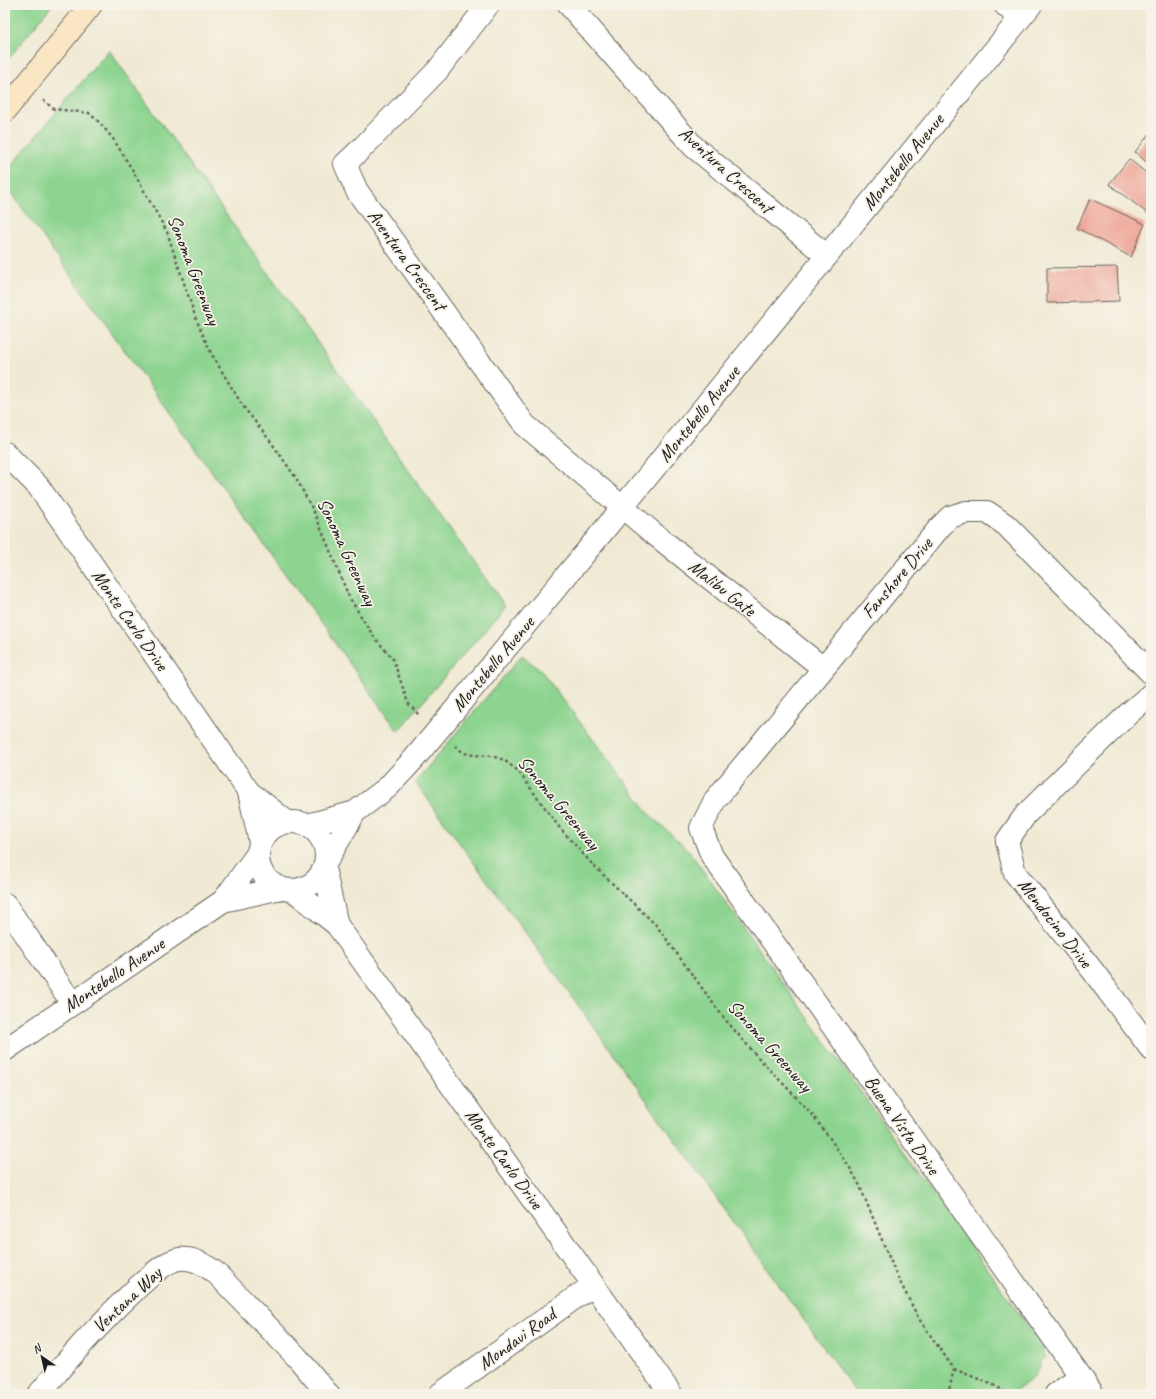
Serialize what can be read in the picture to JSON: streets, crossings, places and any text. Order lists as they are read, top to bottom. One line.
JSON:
{"streets":{"street":["Montebello Avenue","Aventura Crescent","Fanshore Drive","Malibu Gate","Monte Carlo Drive","Mendocino Drive","Buena Vista Drive","Ventana Way","Mondavi Road"],"path":["Sonoma Greenway"]},"crossings":[["Montebello Avenue","Aventura Crescent"],["Montebello Avenue","Sonoma Greenway"],["Montebello Avenue","Malibu Gate"],["Montebello Avenue","Monte Carlo Drive"],["Aventura Crescent","Malibu Gate"],["Fanshore Drive","Malibu Gate"],["Fanshore Drive","Buena Vista Drive"],["Monte Carlo Drive","Mondavi Road"]],"north":"top left"}
